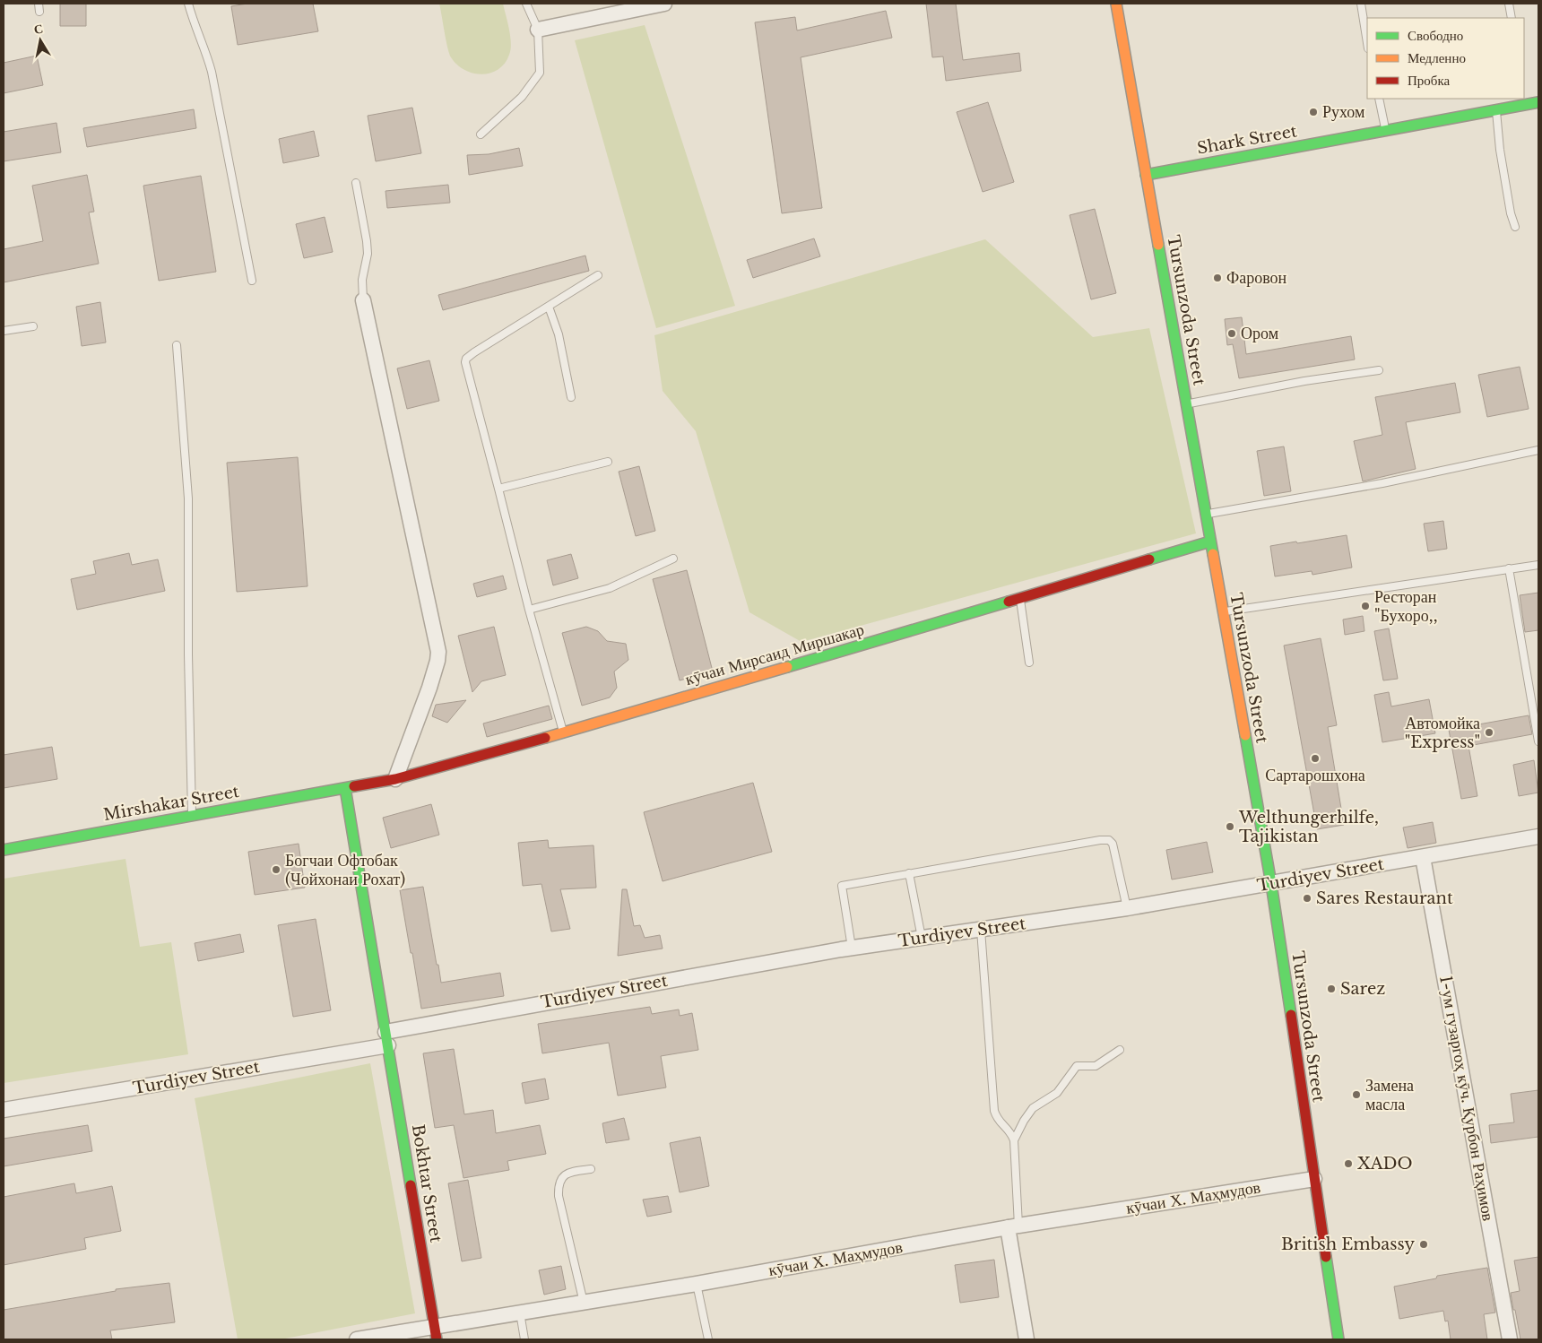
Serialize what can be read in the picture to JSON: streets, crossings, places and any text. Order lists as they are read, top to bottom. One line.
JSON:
{"streets":{"street":["Shark Street","Tursunzoda Street","кӯчаи Мирсаид Миршакар","Mirshakar Street","Turdiyev Street","1-ум гузаргоҳ кӯч. Қурбон Раҳимов","Bokhtar Street","кӯчаи Х. Маҳмудов"]},"crossings":[["Shark Street","Tursunzoda Street"],["Tursunzoda Street","кӯчаи Мирсаид Миршакар"],["Tursunzoda Street","Turdiyev Street"],["Tursunzoda Street","кӯчаи Х. Маҳмудов"],["кӯчаи Мирсаид Миршакар","Mirshakar Street"],["кӯчаи Мирсаид Миршакар","Bokhtar Street"],["Mirshakar Street","Bokhtar Street"],["Turdiyev Street","1-ум гузаргоҳ кӯч. Қурбон Раҳимов"],["Turdiyev Street","Bokhtar Street"],["Bokhtar Street","кӯчаи Х. Маҳмудов"]],"places":["Рухом","Фаровон","Ором","Ресторан \"Бухоро,,","Автомойка \"Express\"","Сартарошхона","Welthungerhilfe, Tajikistan","Богчаи Офтобак (Чойхонаи Рохат)","Sares Restaurant","Sarez","Замена масла","XADO","British Embassy"],"legend":["Свободно","Медленно","Пробка"],"north":"top"}
